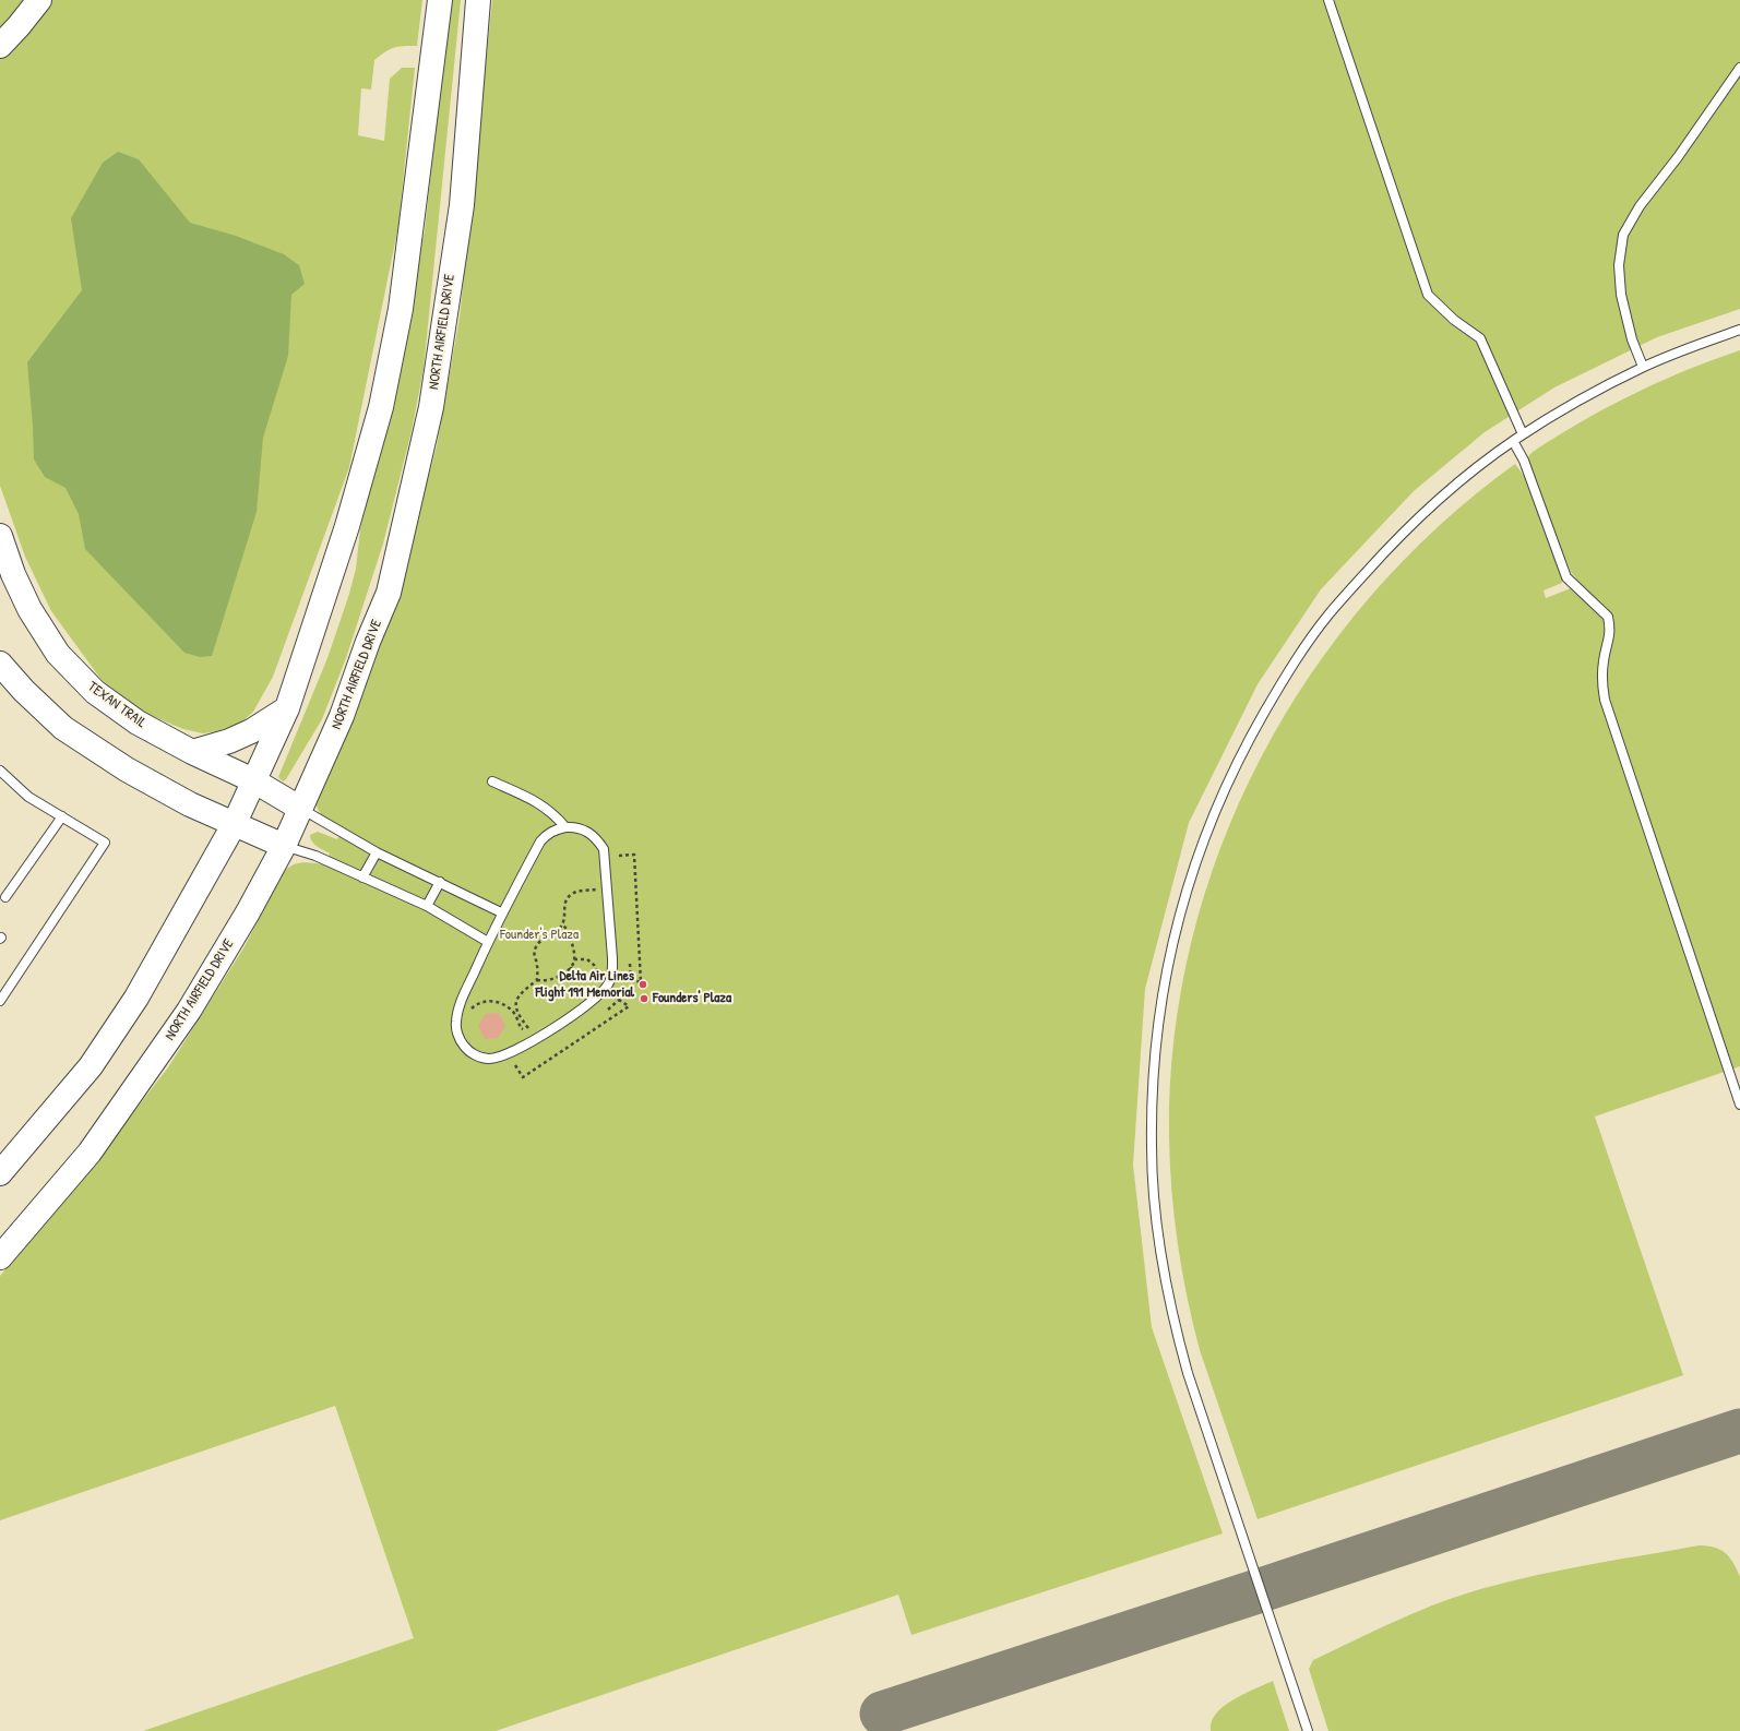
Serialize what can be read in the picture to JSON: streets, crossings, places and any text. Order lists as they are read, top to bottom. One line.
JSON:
{"streets":{"main road":["NORTH AIRFIELD DRIVE","TEXAN TRAIL"]},"crossings":[["NORTH AIRFIELD DRIVE","TEXAN TRAIL"]],"parks":["Founder's Plaza"],"places":["Delta Air Lines Flight 191 Memorial","Founders' Plaza"]}
